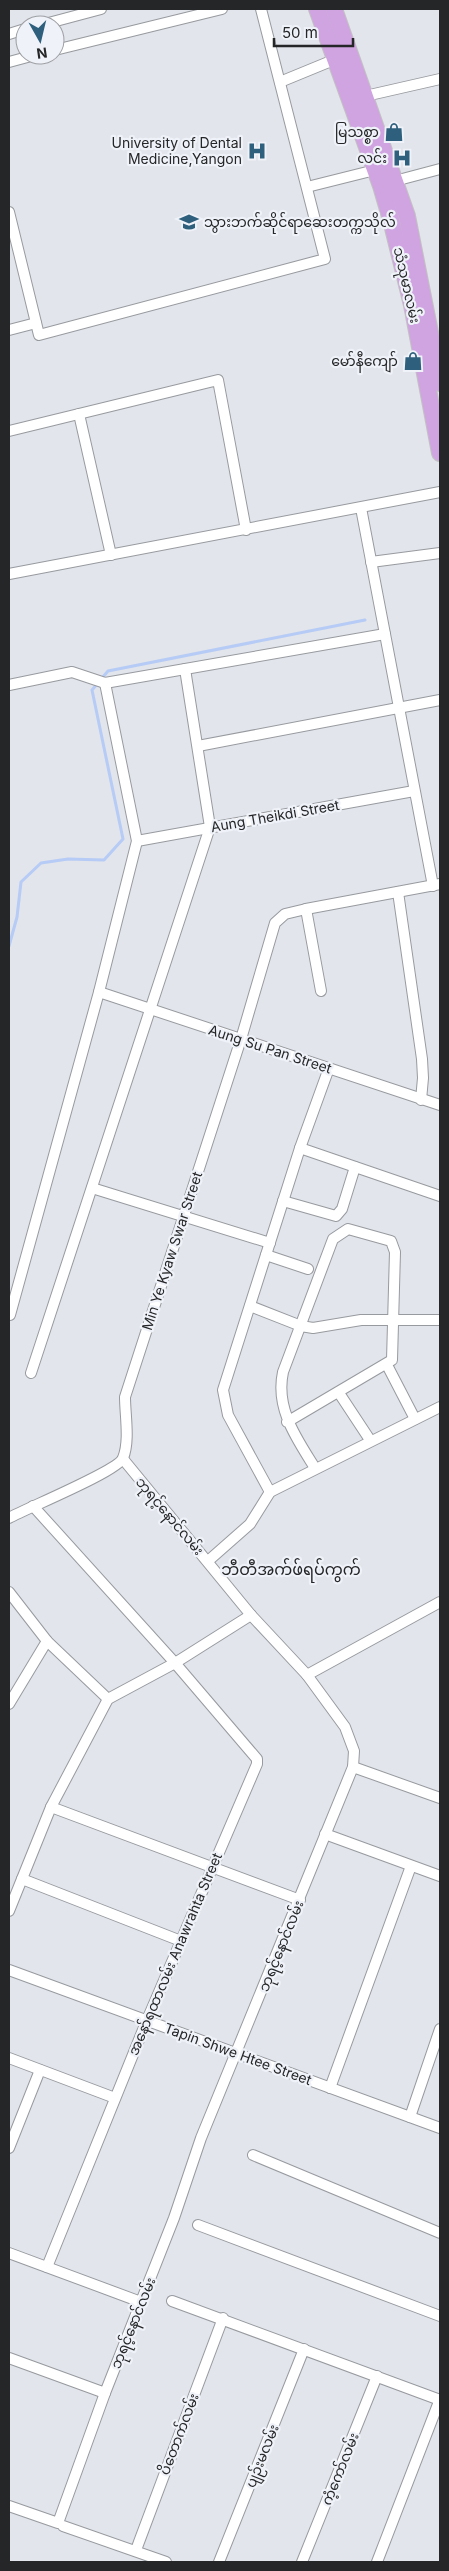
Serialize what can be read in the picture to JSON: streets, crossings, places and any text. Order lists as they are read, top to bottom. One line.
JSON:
{"streets":{"main road":["သံသုမာလမ်း"],"street":["Aung Theikdi Street","Aung Su Pan Street","Min Ye Kyaw Swar Street","ဘုရင့်နောင်လမ်း","အနော်ရထာလမ်း Anawrahta Street","Tapin Shwe Htee Street","ပိတောက်လမ်း","ပျဉ်းမလမ်း","ကံ့ကော်လမ်း"]},"crossings":[["Aung Su Pan Street","Min Ye Kyaw Swar Street"],["Min Ye Kyaw Swar Street","ဘုရင့်နောင်လမ်း"],["ဘုရင့်နောင်လမ်း","Tapin Shwe Htee Street"],["အနော်ရထာလမ်း Anawrahta Street","Tapin Shwe Htee Street"]],"districts":["ဘီတီအက်ဖ်ရပ်ကွက်"],"places":{"shop":["မြသစ္စာ","မော်နီကျော်"],"hospital":["University of Dental Medicine,Yangon","လင်း"],"school or university":["သွားဘက်‌ဆိုင်ရာဆေးတက္ကသိုလ်"]},"scale_bar":"50 m","north":"bottom"}
